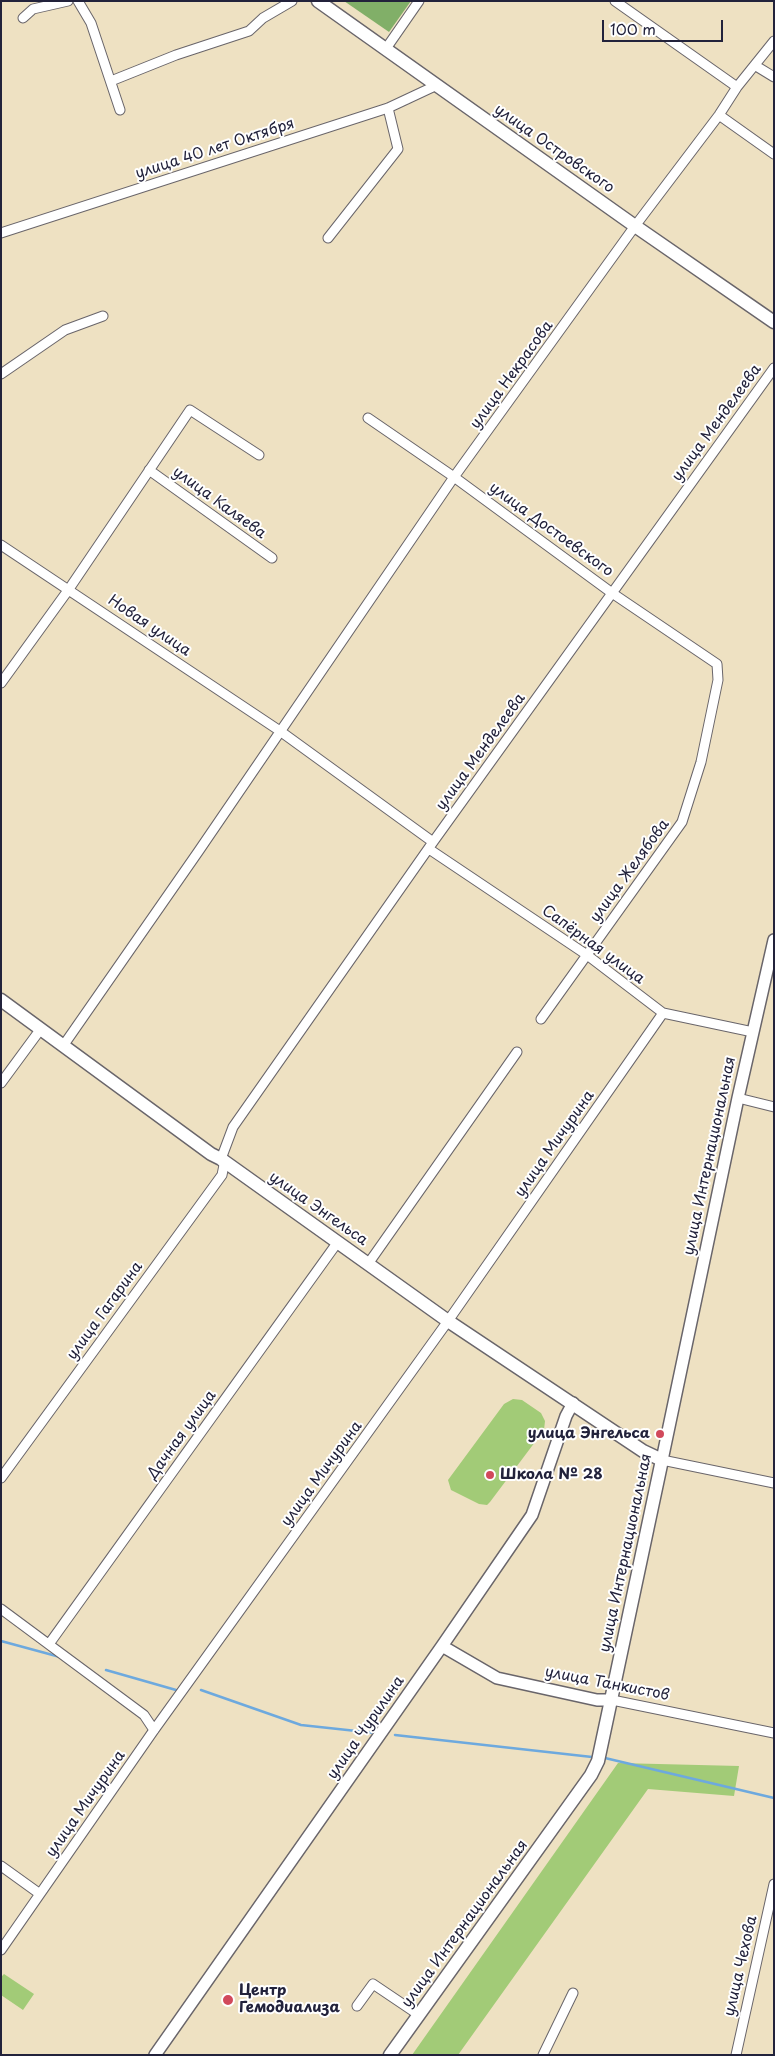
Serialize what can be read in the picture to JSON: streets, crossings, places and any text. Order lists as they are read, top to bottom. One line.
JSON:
{"streets":{"main road":["улица Островского","улица Интернациональная","улица Энгельса"],"street":["улица 40 лет Октября","улица Некрасова","улица Менделеева","улица Каляева","улица Достоевского","Новая улица","улица Желябова","Сапёрная улица","улица Мичурина","улица Гагарина","Дачная улица","улица Танкистов","улица Чурилина","улица Чехова"]},"crossings":[["улица 40 лет Октября","улица Островского"],["улица Островского","улица Некрасова"],["улица Некрасова","улица Достоевского"],["улица Некрасова","Новая улица"],["улица Некрасова","Сапёрная улица"],["улица Некрасова","улица Энгельса"],["улица Менделеева","улица Достоевского"],["улица Менделеева","Сапёрная улица"],["улица Менделеева","улица Энгельса"],["улица Менделеева","улица Гагарина"],["улица Каляева","Новая улица"],["улица Достоевского","улица Желябова"],["Новая улица","Сапёрная улица"],["улица Желябова","Сапёрная улица"],["Сапёрная улица","улица Мичурина"],["Сапёрная улица","улица Интернациональная"],["улица Мичурина","улица Энгельса"],["улица Интернациональная","улица Энгельса"],["улица Интернациональная","улица Танкистов"],["улица Энгельса","улица Гагарина"],["улица Энгельса","Дачная улица"],["улица Энгельса","улица Чурилина"],["улица Танкистов","улица Чурилина"]],"places":["улица Энгельса","Школа № 28","Центр Гемодиализа"],"scale_bar":"100 m"}
